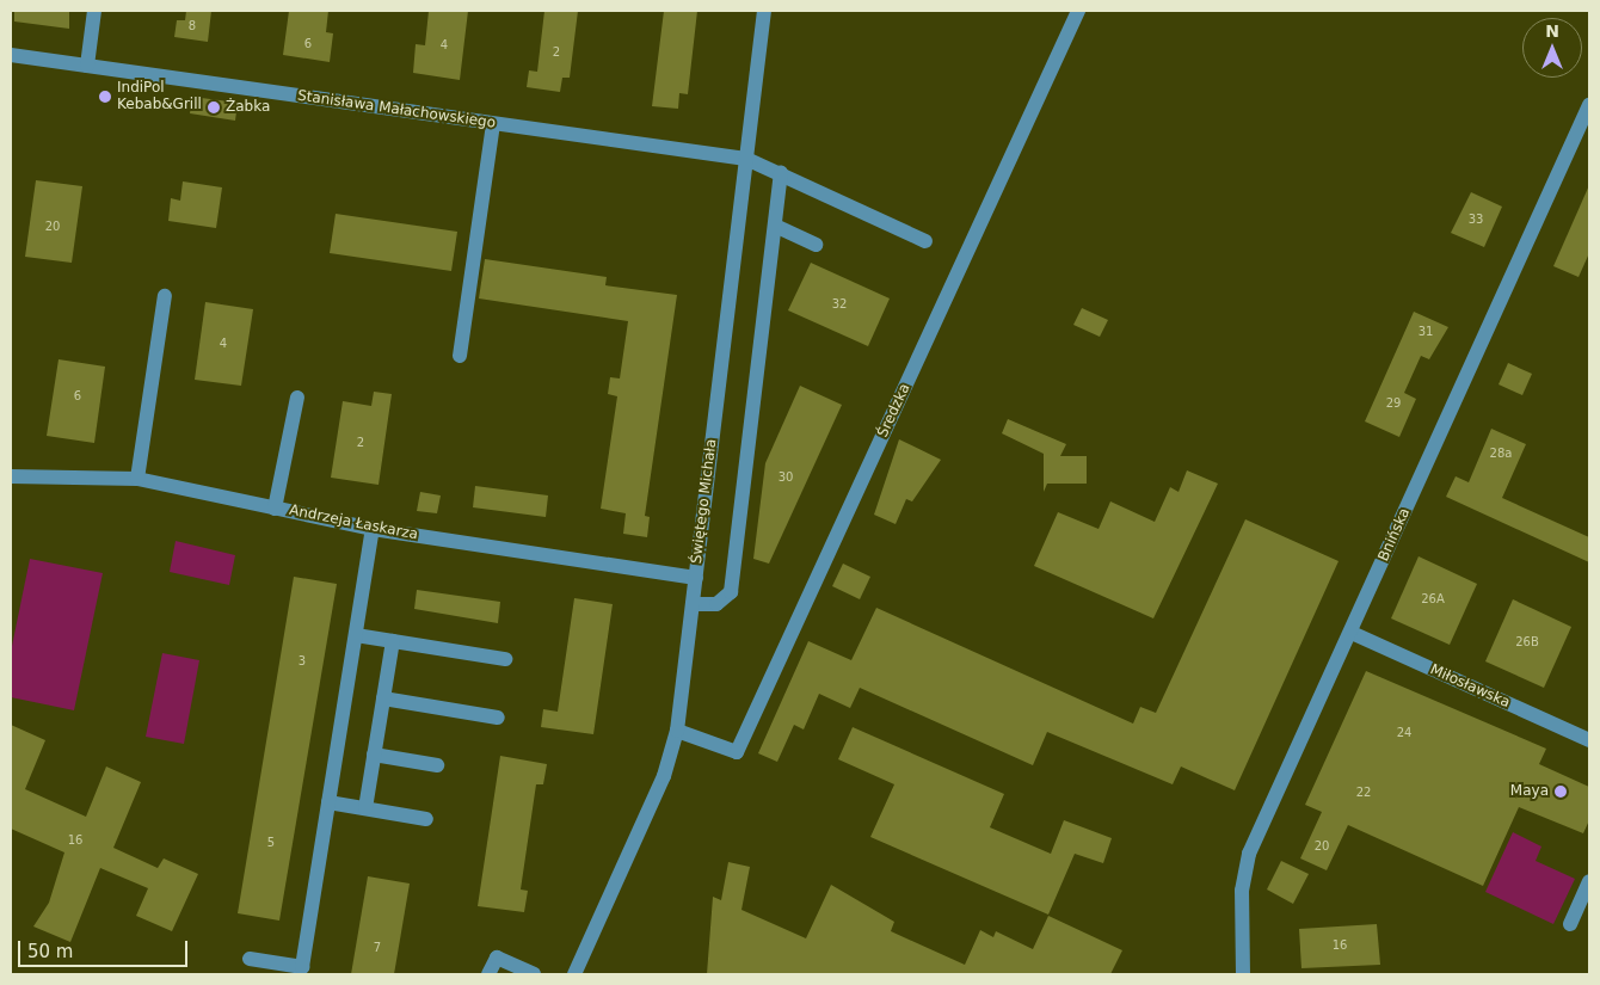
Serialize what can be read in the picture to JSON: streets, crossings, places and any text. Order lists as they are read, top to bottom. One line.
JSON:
{"streets":{"street":["Stanisława Małachowskiego","Średzka","Świętego Michała","Andrzeja Łaskarza","Bnińska","Miłosławska"]},"crossings":[["Stanisława Małachowskiego","Świętego Michała"],["Średzka","Świętego Michała"],["Świętego Michała","Andrzeja Łaskarza"],["Bnińska","Miłosławska"]],"places":["IndiPol Kebab&Grill","Żabka","Maya"],"house_numbers":["8","6","4","2","33","20","32","31","4","6","29","2","28a","30","26A","26B","3","24","22","16","5","20","16","7"],"scale_bar":"50 m","north":"top"}
